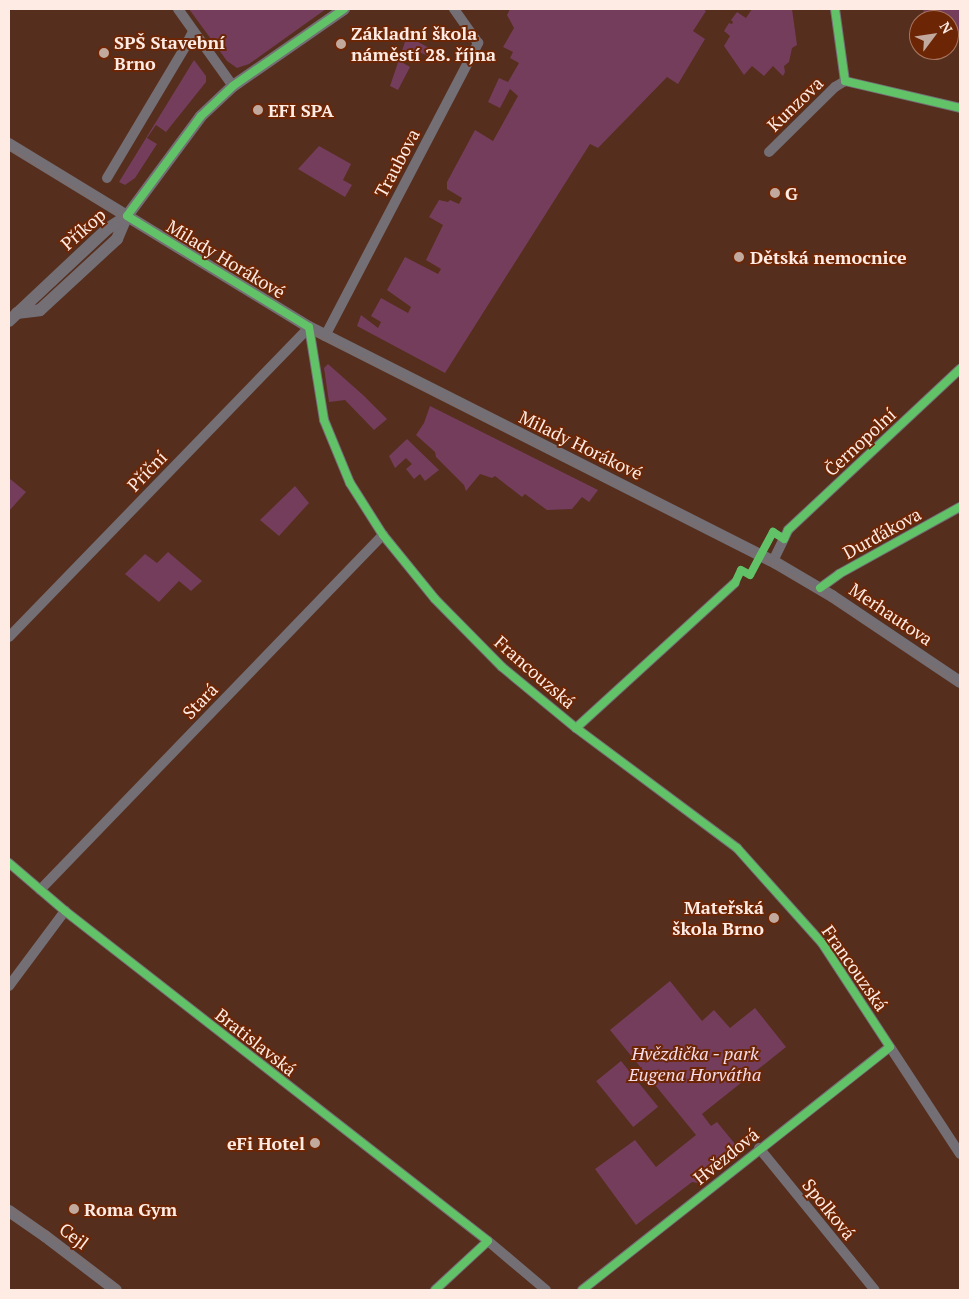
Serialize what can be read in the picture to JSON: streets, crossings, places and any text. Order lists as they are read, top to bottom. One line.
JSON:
{"streets":{"street":["Kunzova","Traubova","Příkop","Milady Horákové","Černopolní","Příční","Durďákova","Merhautova","Francouzská","Stará","Bratislavská","Hvězdová","Spolková","Cejl"]},"crossings":[["Traubova","Milady Horákové"],["Příkop","Milady Horákové"],["Milady Horákové","Černopolní"],["Milady Horákové","Příční"],["Milady Horákové","Merhautova"],["Milady Horákové","Francouzská"],["Černopolní","Merhautova"],["Příční","Francouzská"],["Durďákova","Merhautova"],["Francouzská","Stará"],["Francouzská","Hvězdová"],["Stará","Bratislavská"],["Hvězdová","Spolková"]],"parks":["Hvězdička - park Eugena Horvátha"],"places":["Základní škola náměstí 28. října","SPŠ Stavební Brno","EFI SPA","G","Dětská nemocnice","Mateřská škola Brno","eFi Hotel","Roma Gym"],"north":"top right"}
